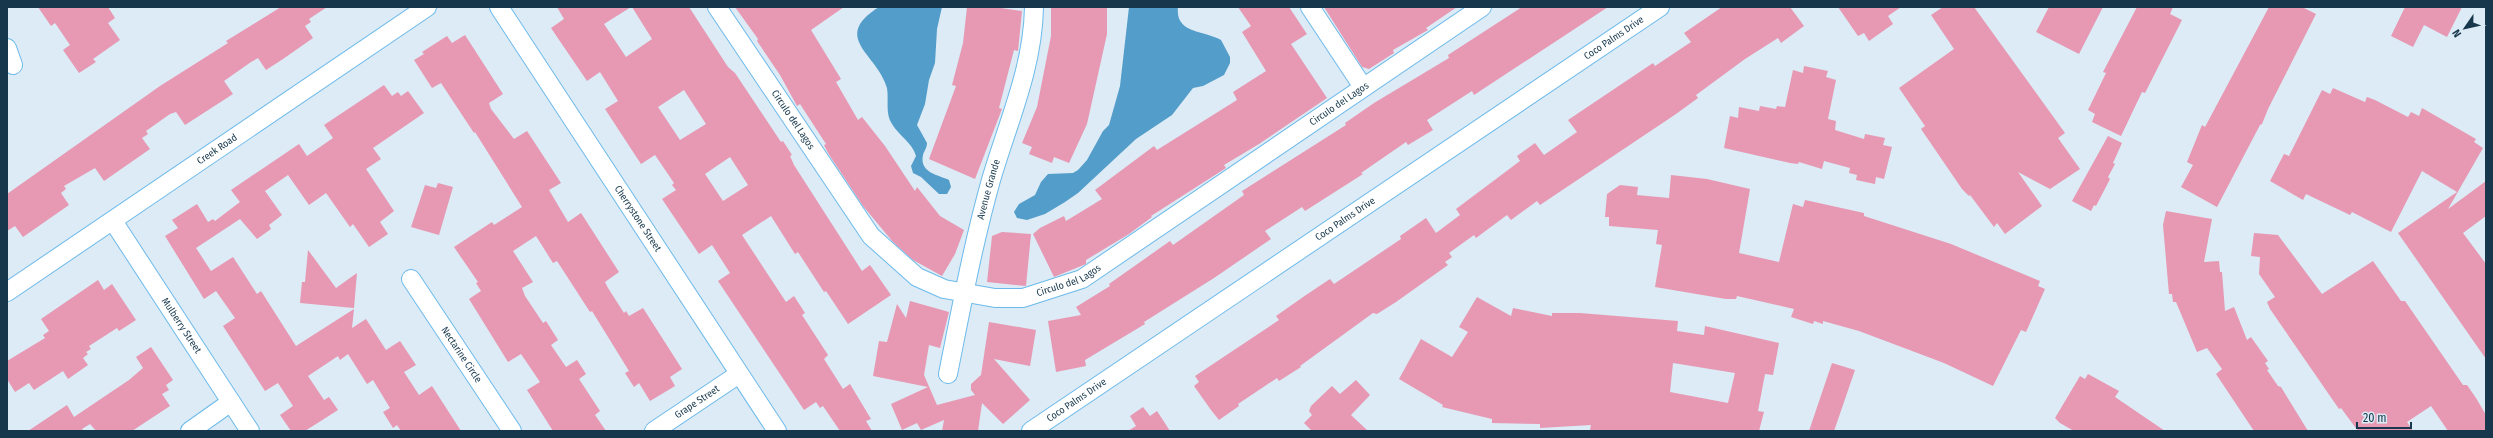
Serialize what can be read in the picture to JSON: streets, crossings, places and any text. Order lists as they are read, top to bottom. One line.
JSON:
{"streets":{"street":["Coco Palms Drive","Circulo del Lagos","Creek Road","Avenue Grande","Cherrystone Street","Mulberry Street","Nectarine Circle","Grape Street"]},"crossings":[["Circulo del Lagos","Avenue Grande"],["Creek Road","Mulberry Street"],["Cherrystone Street","Grape Street"]],"scale_bar":"20 m","north":"bottom left"}
